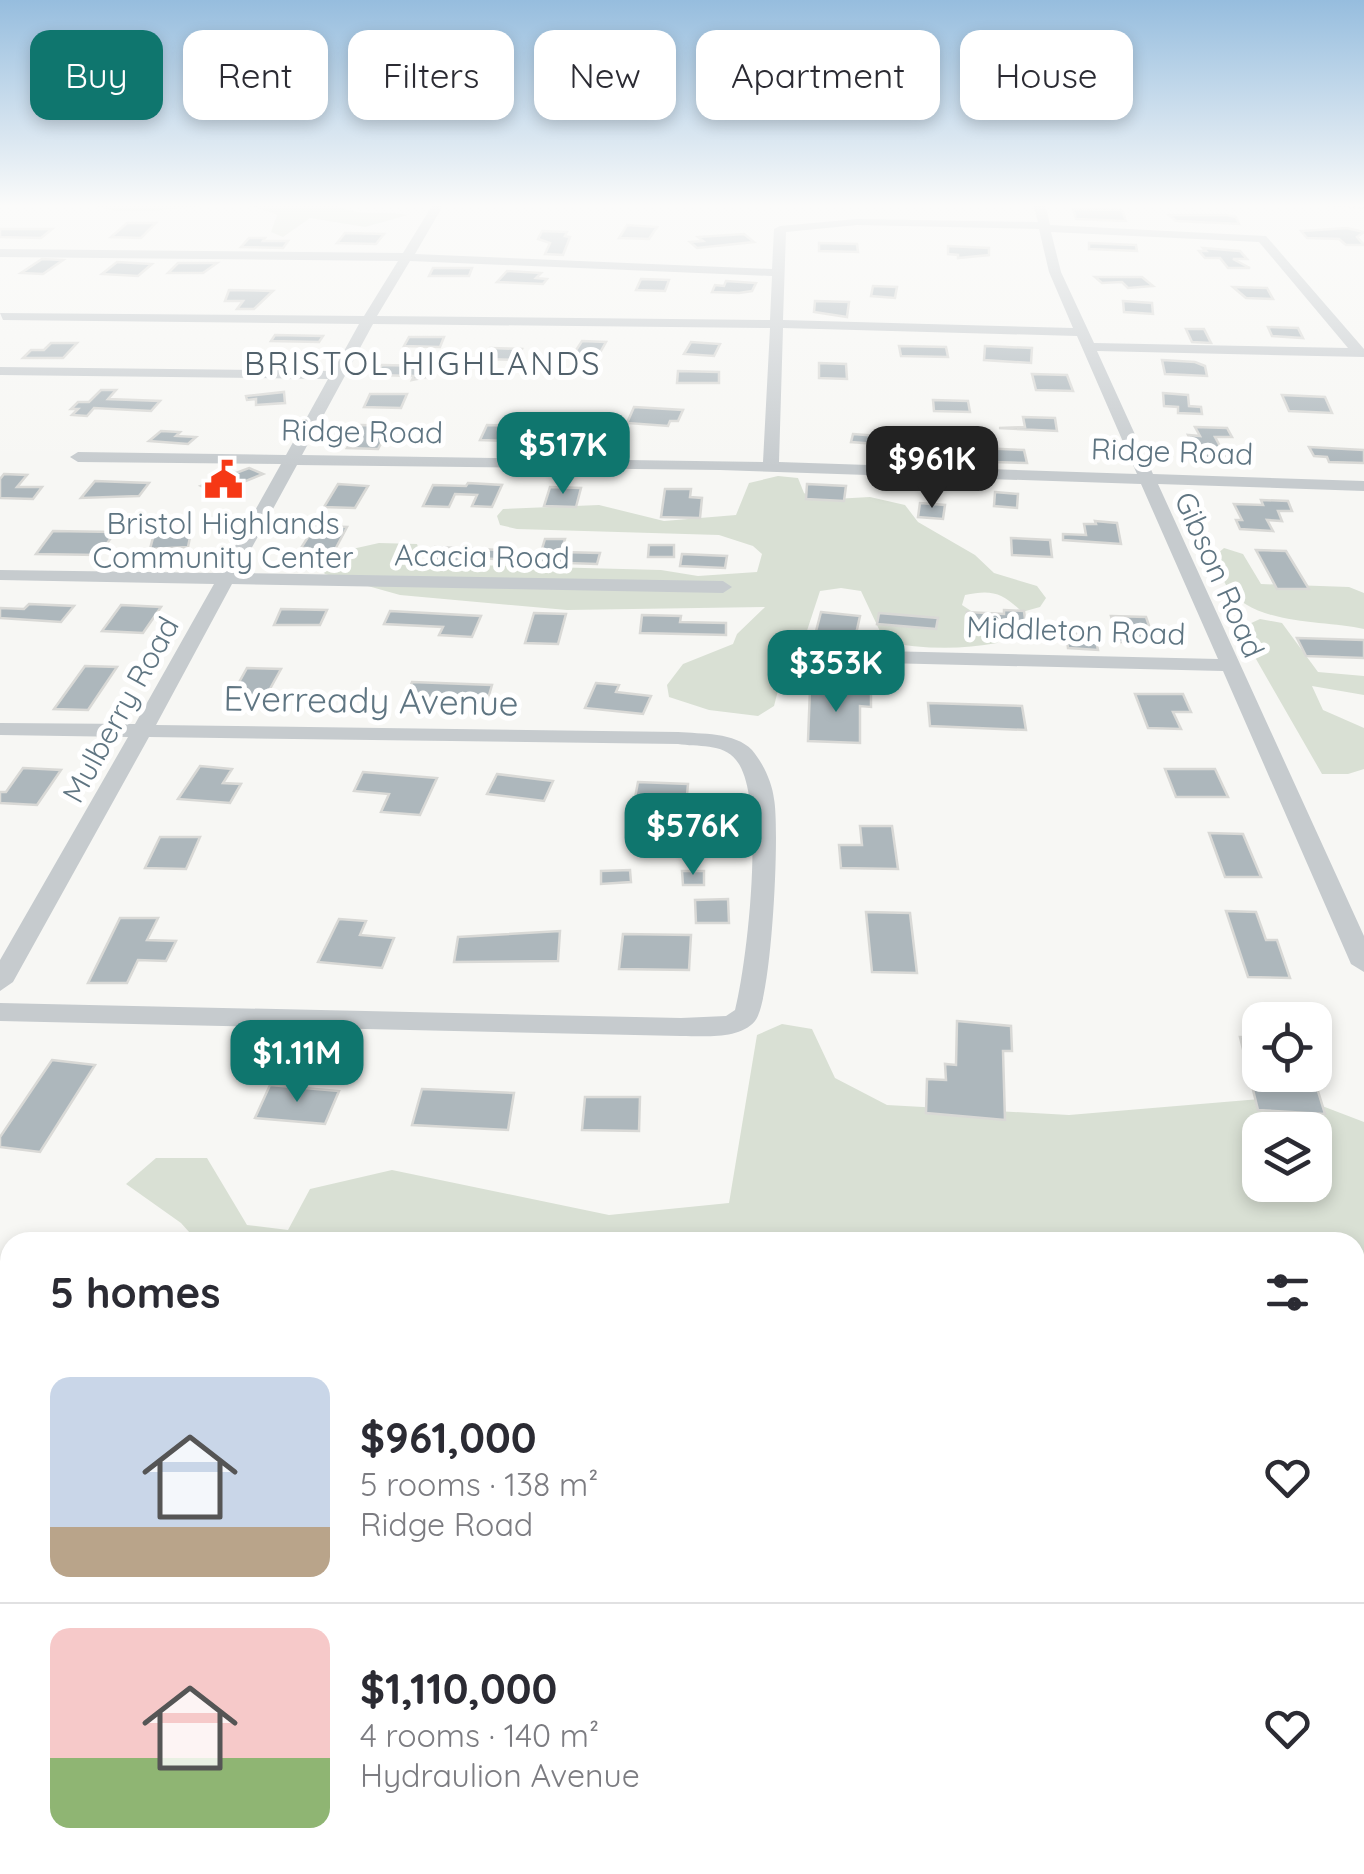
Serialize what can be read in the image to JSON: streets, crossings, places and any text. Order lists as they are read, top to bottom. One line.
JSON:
{"streets":{"street":["Ridge Road","Acacia Road","Gibson Road","Middleton Road","Everready Avenue","Mulberry Road"]},"crossings":[["Ridge Road","Gibson Road"],["Ridge Road","Mulberry Road"],["Acacia Road","Mulberry Road"],["Gibson Road","Middleton Road"],["Everready Avenue","Mulberry Road"]],"districts":["BRISTOL HIGHLANDS"],"places":{"public building":["Bristol Highlands Community Center"]},"page":{"chip":["Buy","Rent","Filters","New","Apartment","House"],"price":["$517K","$961K","$353K","$576K","$1.11M"],"heading":"5 homes","list":[{"name":"$961,000","note":"5 rooms · 138 m² · Ridge Road"},{"name":"$1,110,000","note":"4 rooms · 140 m² · Hydraulion Avenue"}]}}
